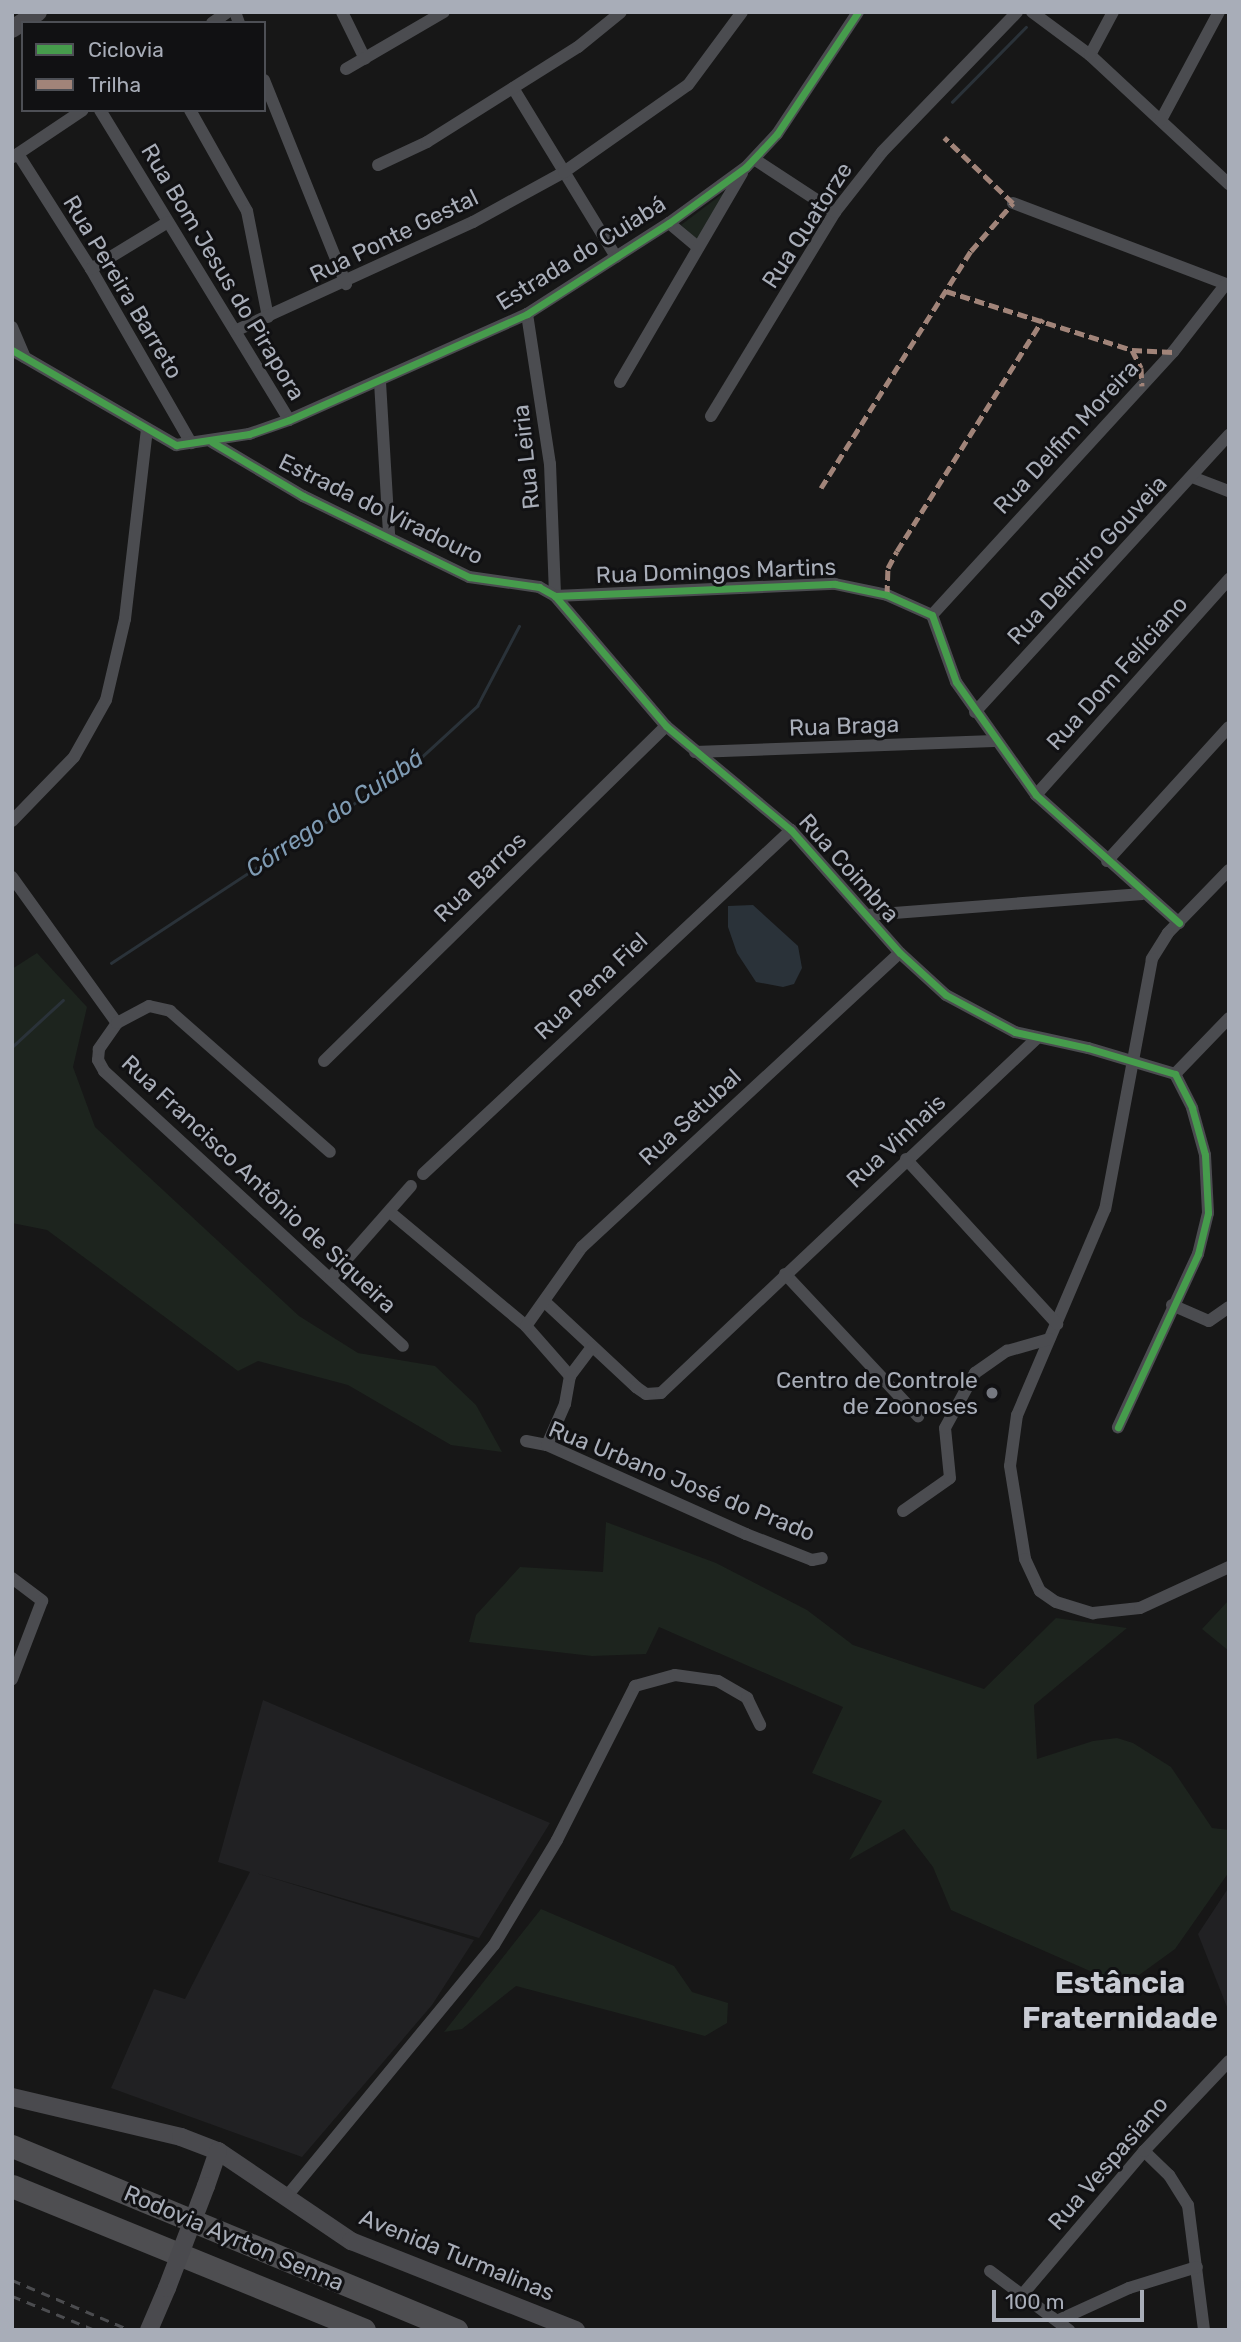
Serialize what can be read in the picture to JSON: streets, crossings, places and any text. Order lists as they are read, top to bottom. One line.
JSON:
{"streets":{"highway":["Rodovia Ayrton Senna"],"street":["Rua Quatorze","Rua Ponte Gestal","Estrada do Cuiabá","Rua Bom Jesus do Pirapora","Rua Pereira Barreto","Rua Delfim Moreira","Rua Leiria","Estrada do Viradouro","Rua Delmiro Gouveia","Rua Domingos Martins","Rua Dom Felíciano","Rua Braga","Rua Coimbra","Rua Barros","Rua Pena Fiel","Rua Setubal","Rua Vinhais","Rua Francisco Antônio de Siqueira","Rua Urbano José do Prado","Rua Vespasiano","Avenida Turmalinas"]},"crossings":[["Rua Ponte Gestal","Rua Bom Jesus do Pirapora"],["Estrada do Cuiabá","Rua Bom Jesus do Pirapora"],["Estrada do Cuiabá","Rua Leiria"],["Estrada do Cuiabá","Estrada do Viradouro"],["Rua Delfim Moreira","Rua Domingos Martins"],["Rua Leiria","Estrada do Viradouro"],["Rua Leiria","Rua Domingos Martins"],["Rua Leiria","Rua Coimbra"],["Estrada do Viradouro","Rua Domingos Martins"],["Estrada do Viradouro","Rua Coimbra"],["Rua Domingos Martins","Rua Coimbra"],["Rua Braga","Rua Coimbra"],["Rua Coimbra","Rua Barros"],["Rua Coimbra","Rua Pena Fiel"],["Rua Coimbra","Rua Setubal"],["Rua Coimbra","Rua Vinhais"]],"districts":["Estância Fraternidade"],"water":["Córrego do Cuiabá"],"places":["Centro de Controle de Zoonoses"],"legend":["Ciclovia","Trilha"],"scale_bar":"100 m"}
